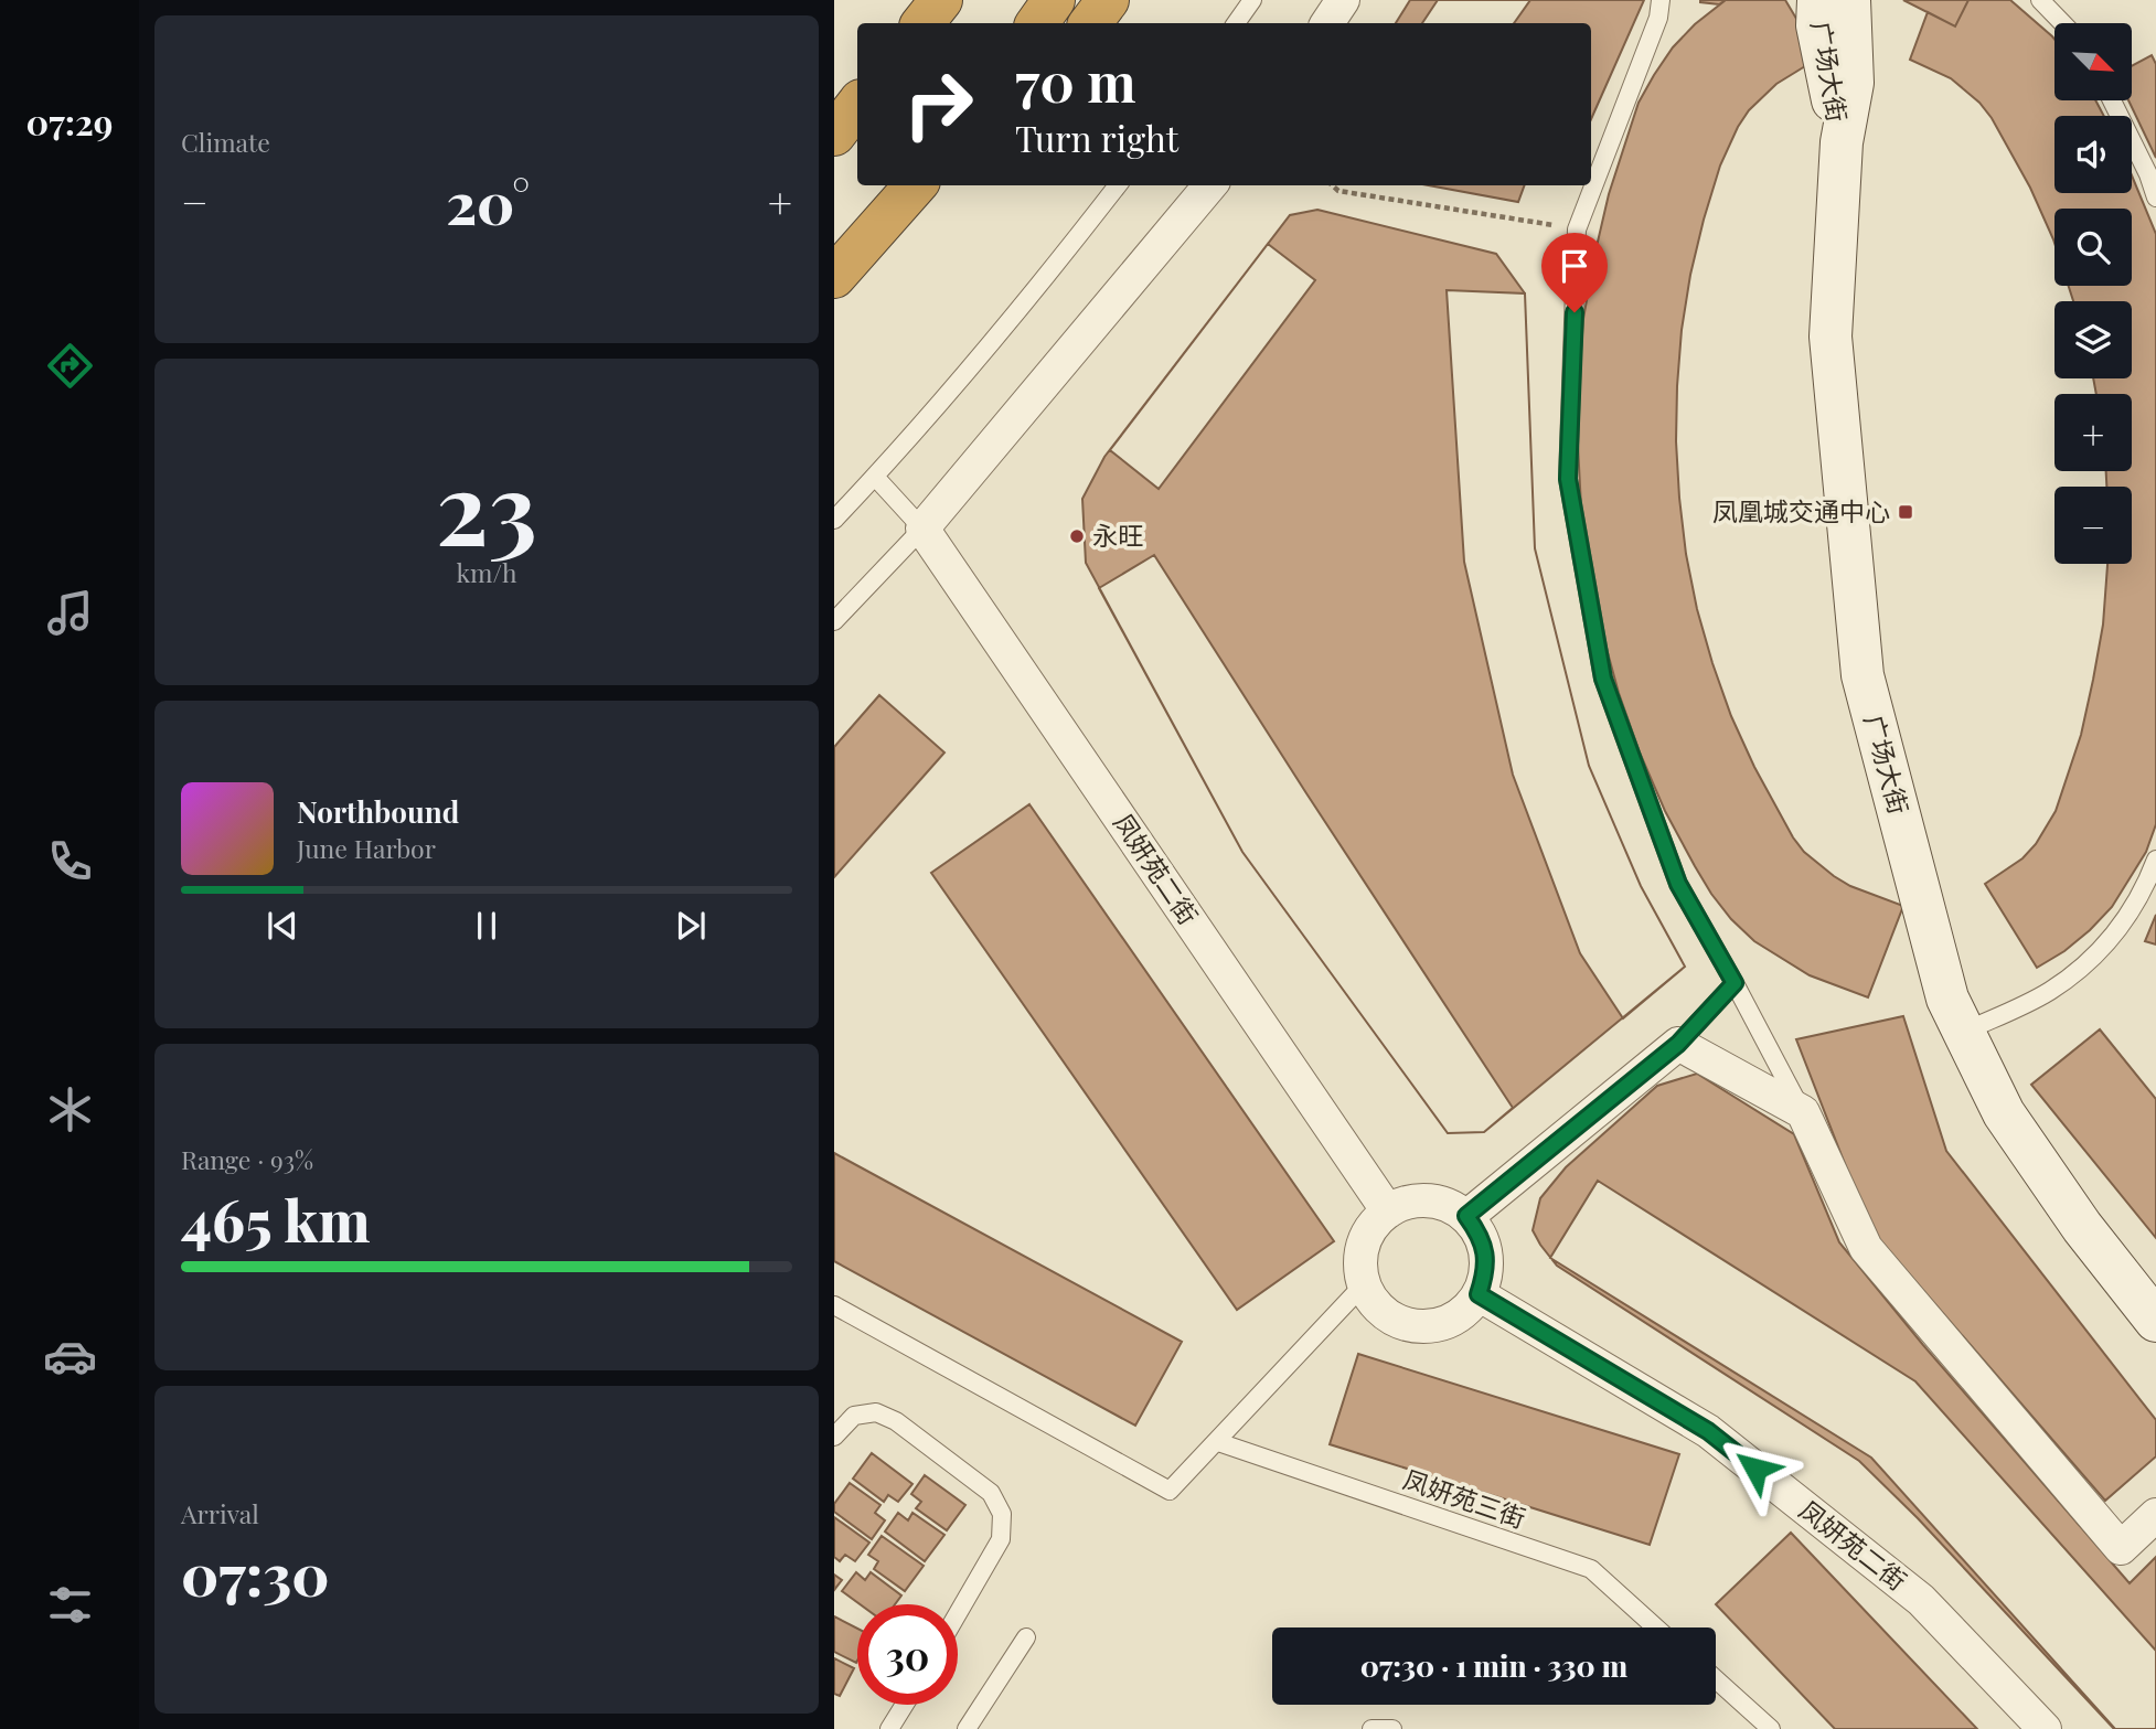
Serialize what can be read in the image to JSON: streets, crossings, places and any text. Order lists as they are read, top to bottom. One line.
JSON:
{"streets":{"street":["广场大街","凤妍苑二街"],"lane":["凤妍苑三街"]},"places":{"transit":["凤凰城交通中心"],"other":["永旺"]},"north":"bottom right","page":{"tabs":"07:29","tile":["Climate",["23","km/h"],["Range · 93%","465 km"],["Arrival","07:30"]],"map_buttons":["+","−"],"turn":["70 m","Turn right"],"heat":["−","20°","+"],"song":["Northbound","June Harbor"],"limit":"30","trip":"07:30 · 1 min · 330 m"}}
